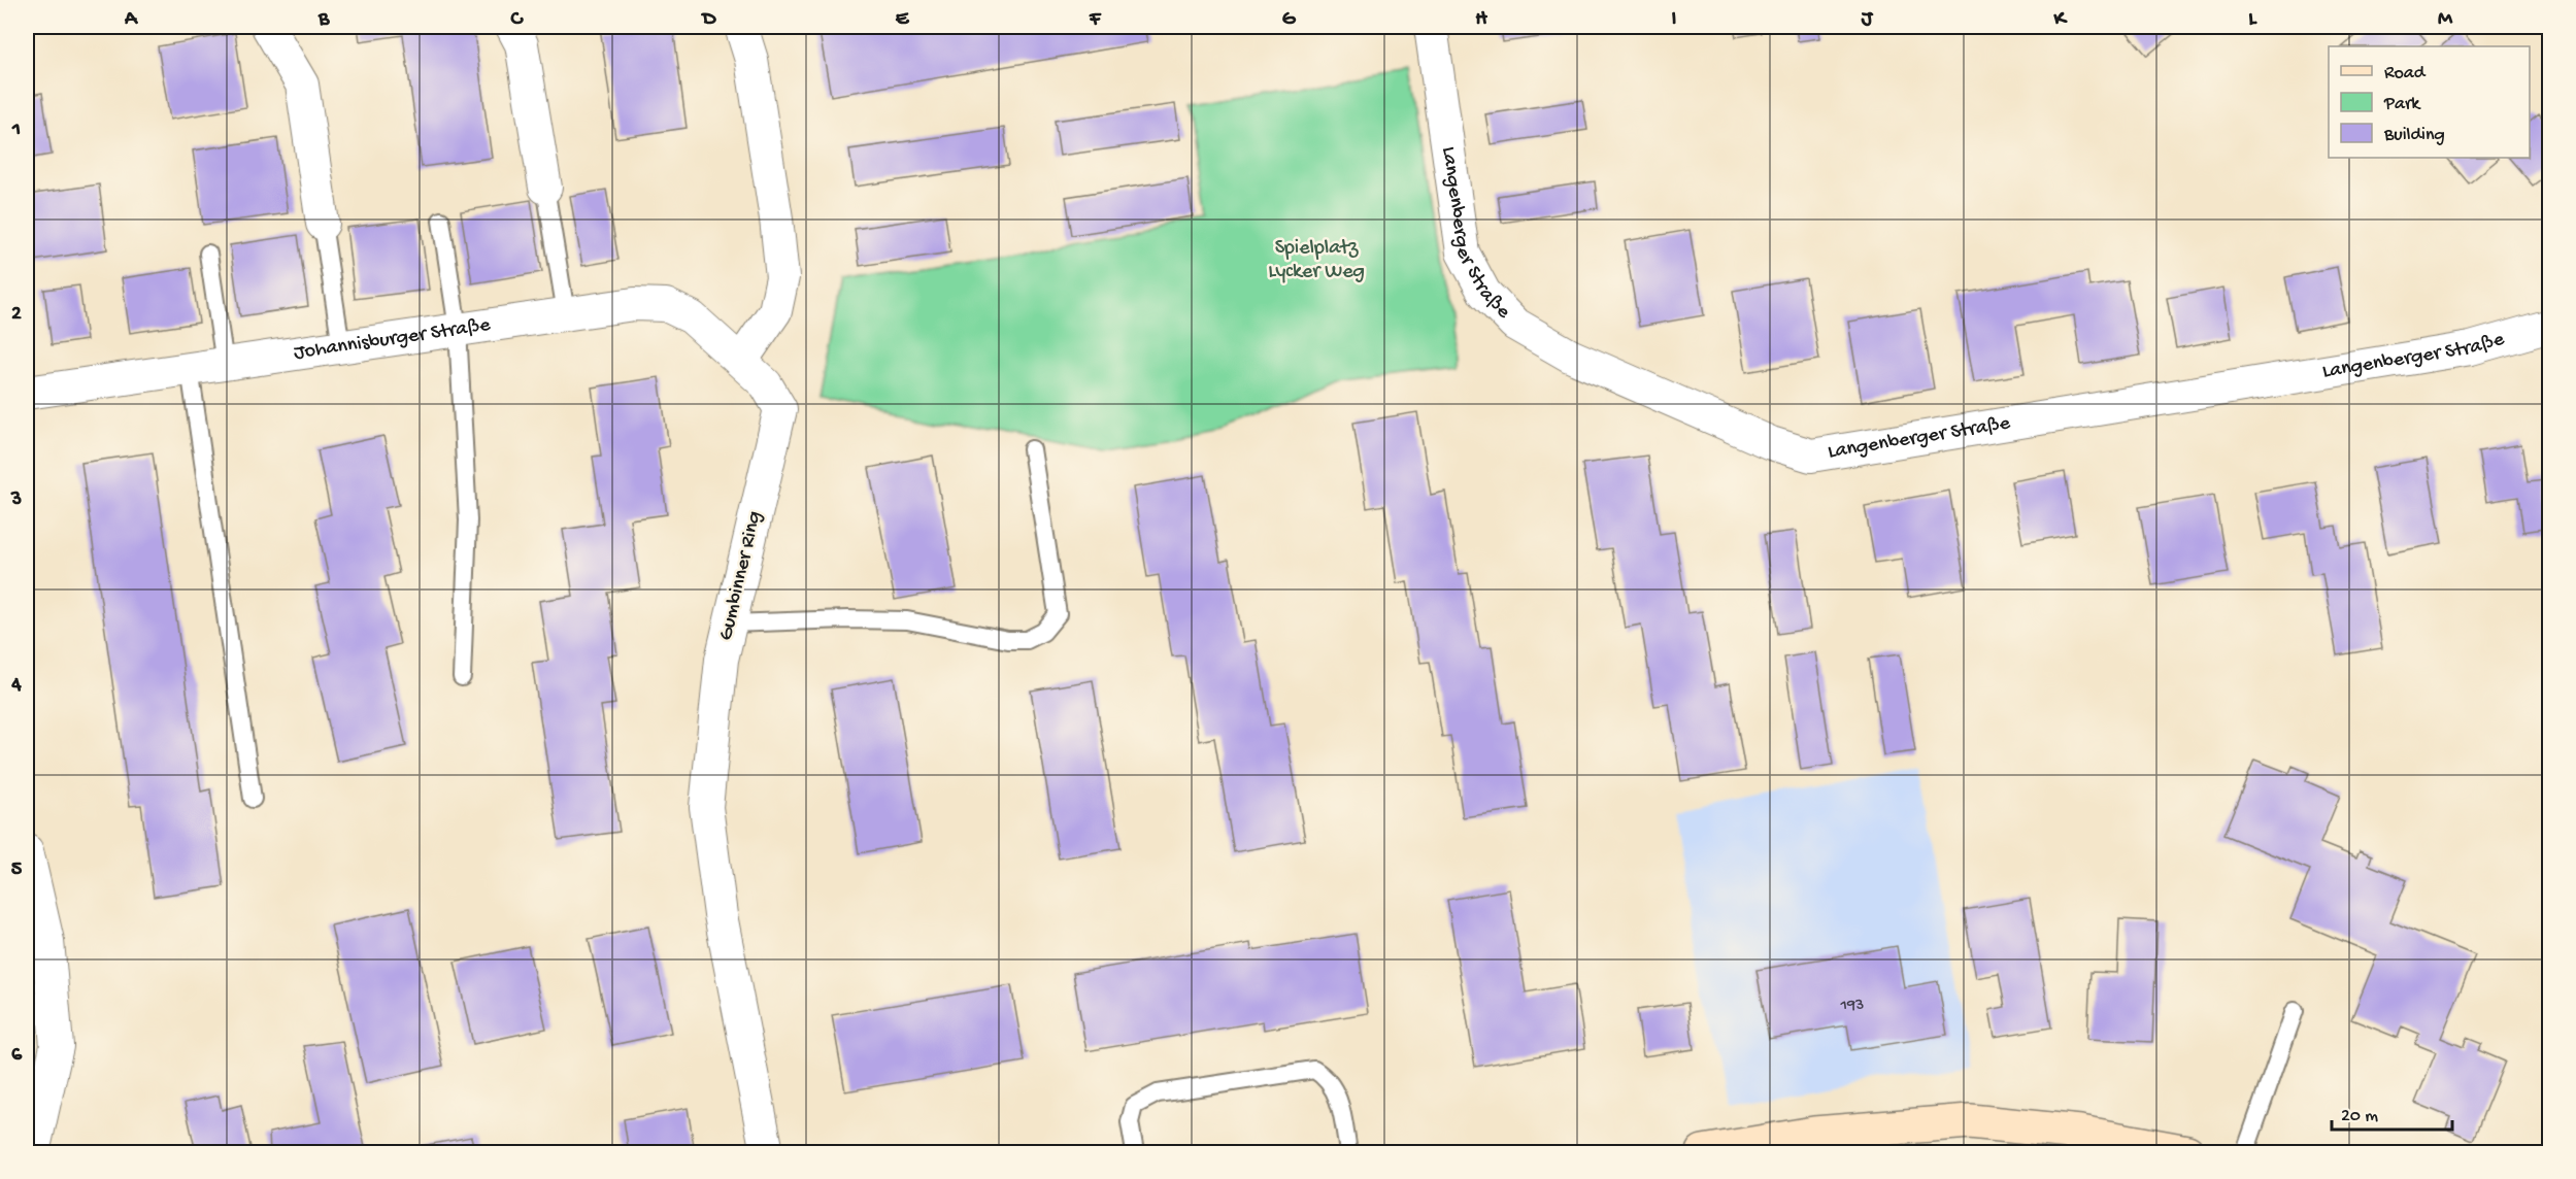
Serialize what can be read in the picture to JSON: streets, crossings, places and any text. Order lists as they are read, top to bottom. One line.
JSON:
{"streets":{"street":["Langenberger Straße","Johannisburger Straße","Gumbinner Ring"]},"crossings":[["Johannisburger Straße","Gumbinner Ring"]],"parks":["Spielplatz Lycker Weg"],"house_numbers":["193"],"legend":["Road","Park","Building"],"scale_bar":"20 m","grid":{"columns":["A","B","C","D","E","F","G","H","I","J","K","L","M"],"rows":["1","2","3","4","5","6"]}}
